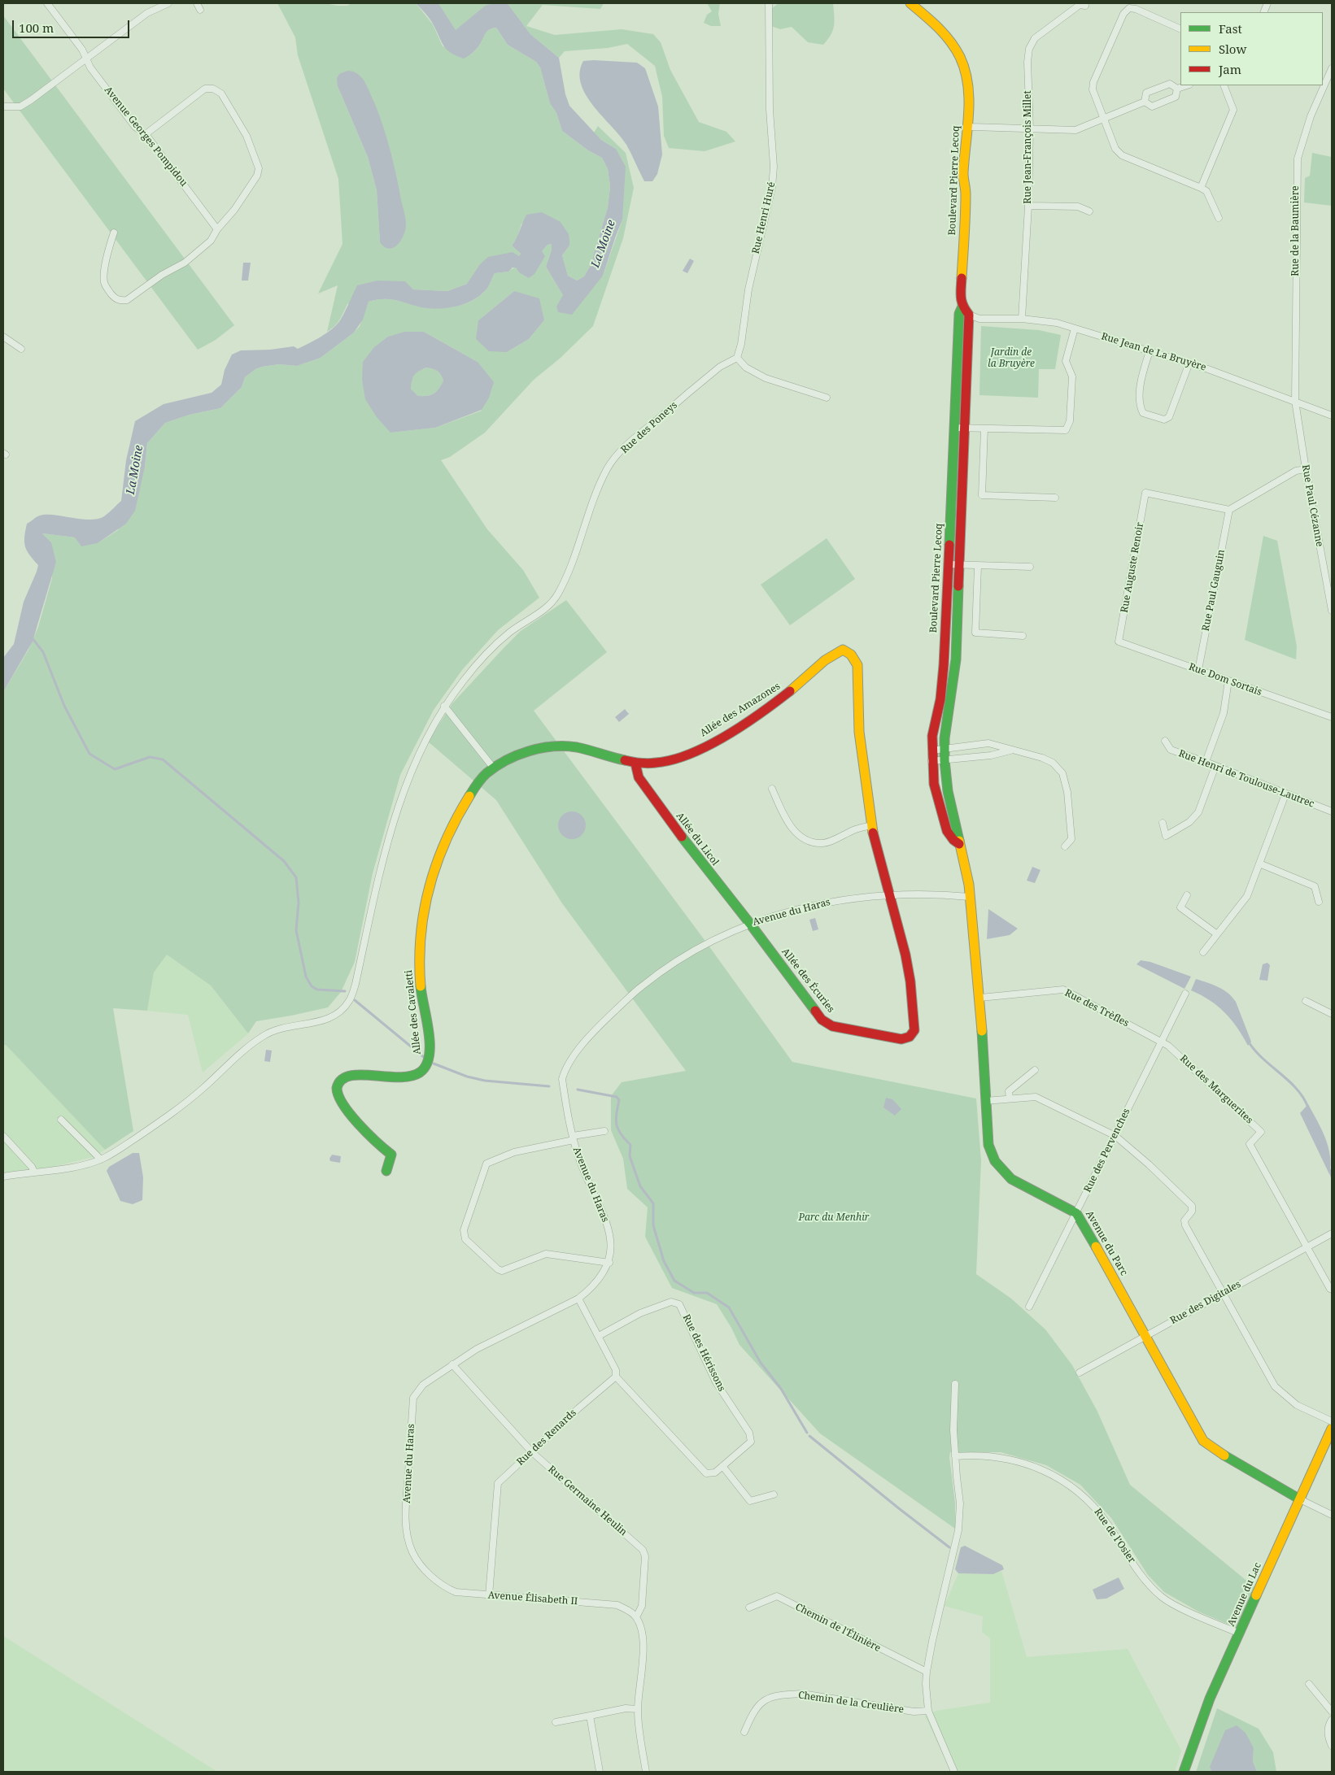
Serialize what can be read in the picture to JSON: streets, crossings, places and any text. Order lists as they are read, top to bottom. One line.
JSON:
{"streets":{"street":["Avenue Georges Pompidou","Rue Jean-François Millet","Boulevard Pierre Lecoq","Rue Henri Huré","Rue de la Baumière","Rue Jean de La Bruyère","Rue des Poneys","Rue Paul Cézanne","Rue Auguste Renoir","Rue Paul Gauguin","Rue Dom Sortais","Allée des Amazones","Rue Henri de Toulouse-Lautrec","Allée du Licol","Avenue du Haras","Allée des Écuries","Rue des Trèfles","Allée des Cavaletti","Rue des Marguerites","Rue des Pervenches","Avenue du Parc","Rue des Digitales","Rue des Hérissons","Rue des Renards","Rue Germaine Heulin","Rue de l’Osier","Avenue du Lac","Avenue Élisabeth II","Chemin de l'Élinière","Chemin de la Creulière"]},"crossings":[["Rue Jean-François Millet","Rue Jean de La Bruyère"],["Boulevard Pierre Lecoq","Rue Jean de La Bruyère"],["Boulevard Pierre Lecoq","Avenue du Haras"],["Boulevard Pierre Lecoq","Avenue du Parc"],["Rue Henri Huré","Rue des Poneys"],["Rue de la Baumière","Rue Jean de La Bruyère"],["Rue de la Baumière","Rue Paul Cézanne"],["Rue Jean de La Bruyère","Rue Paul Cézanne"],["Rue Auguste Renoir","Rue Paul Gauguin"],["Rue Auguste Renoir","Rue Dom Sortais"],["Rue Paul Gauguin","Rue Dom Sortais"],["Allée des Amazones","Allée du Licol"],["Allée des Amazones","Avenue du Haras"],["Allée des Amazones","Allée des Écuries"],["Allée des Amazones","Allée des Cavaletti"],["Allée du Licol","Avenue du Haras"],["Allée du Licol","Allée des Écuries"],["Avenue du Haras","Allée des Écuries"],["Avenue du Haras","Avenue du Parc"],["Avenue du Haras","Rue Germaine Heulin"],["Avenue du Haras","Avenue Élisabeth II"],["Rue des Trèfles","Rue des Marguerites"],["Rue des Trèfles","Rue des Pervenches"],["Rue des Trèfles","Avenue du Parc"],["Rue des Marguerites","Rue des Pervenches"],["Rue des Marguerites","Rue des Digitales"],["Rue des Pervenches","Avenue du Parc"],["Avenue du Parc","Rue des Digitales"],["Avenue du Parc","Avenue du Lac"],["Rue des Hérissons","Rue des Renards"],["Rue des Renards","Rue Germaine Heulin"],["Rue des Renards","Avenue Élisabeth II"],["Rue Germaine Heulin","Avenue Élisabeth II"],["Rue de l’Osier","Avenue du Lac"]],"water":["La Moine"],"parks":["Jardin de la Bruyère","Parc du Menhir"],"legend":["Fast","Slow","Jam"],"scale_bar":"100 m"}
